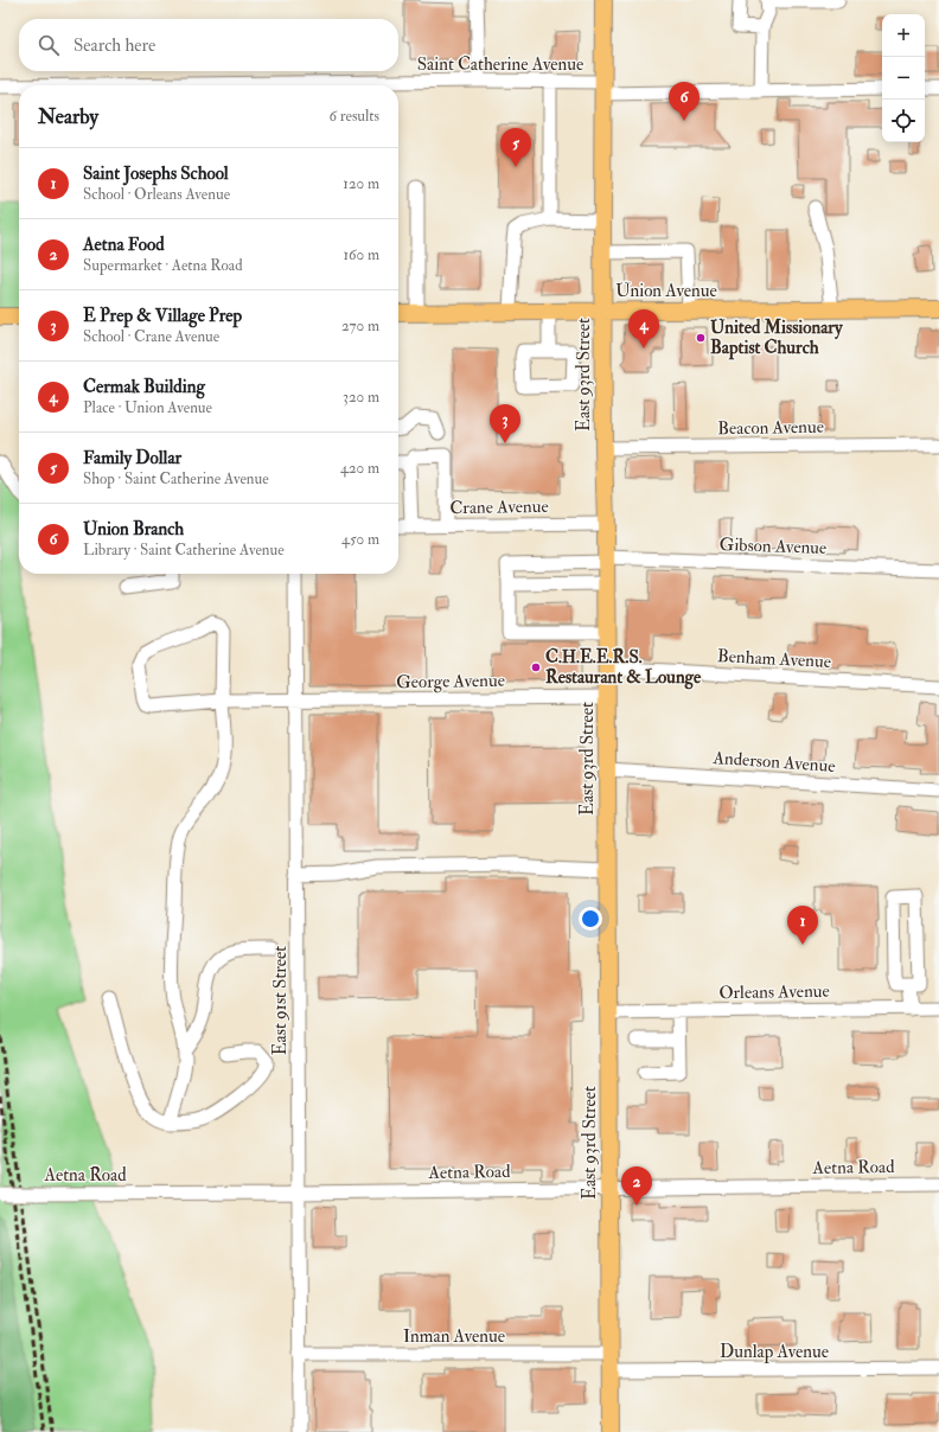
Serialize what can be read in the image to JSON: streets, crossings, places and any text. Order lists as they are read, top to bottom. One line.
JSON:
{"streets":{"main road":["Union Avenue","East 93rd Street"],"street":["Saint Catherine Avenue","Beacon Avenue","Crane Avenue","Gibson Avenue","Benham Avenue","George Avenue","Anderson Avenue","Orleans Avenue","East 91st Street","Aetna Road","Inman Avenue","Dunlap Avenue"]},"crossings":[["Saint Catherine Avenue","East 93rd Street"],["Union Avenue","East 93rd Street"],["East 93rd Street","Beacon Avenue"],["East 93rd Street","Crane Avenue"],["East 93rd Street","Gibson Avenue"],["East 93rd Street","Benham Avenue"],["East 93rd Street","George Avenue"],["East 93rd Street","Anderson Avenue"],["East 93rd Street","Orleans Avenue"],["East 93rd Street","Aetna Road"],["East 93rd Street","Inman Avenue"],["East 93rd Street","Dunlap Avenue"],["George Avenue","East 91st Street"],["East 91st Street","Aetna Road"],["East 91st Street","Inman Avenue"]],"places":["United Missionary Baptist Church","C.H.E.E.R.S. Restaurant & Lounge"],"page":{"map_buttons":["+","−"],"search":"Search here","pins":["6","5","4","3","1","2"],"heading":["Nearby","6 results"],"list":[{"mark":"1","name":"Saint Josephs School","note":"School · Orleans Avenue","value":"120 m"},{"mark":"2","name":"Aetna Food","note":"Supermarket · Aetna Road","value":"160 m"},{"mark":"3","name":"E Prep & Village Prep","note":"School · Crane Avenue","value":"270 m"},{"mark":"4","name":"Cermak Building","note":"Place · Union Avenue","value":"320 m"},{"mark":"5","name":"Family Dollar","note":"Shop · Saint Catherine Avenue","value":"420 m"},{"mark":"6","name":"Union Branch","note":"Library · Saint Catherine Avenue","value":"450 m"}]}}
